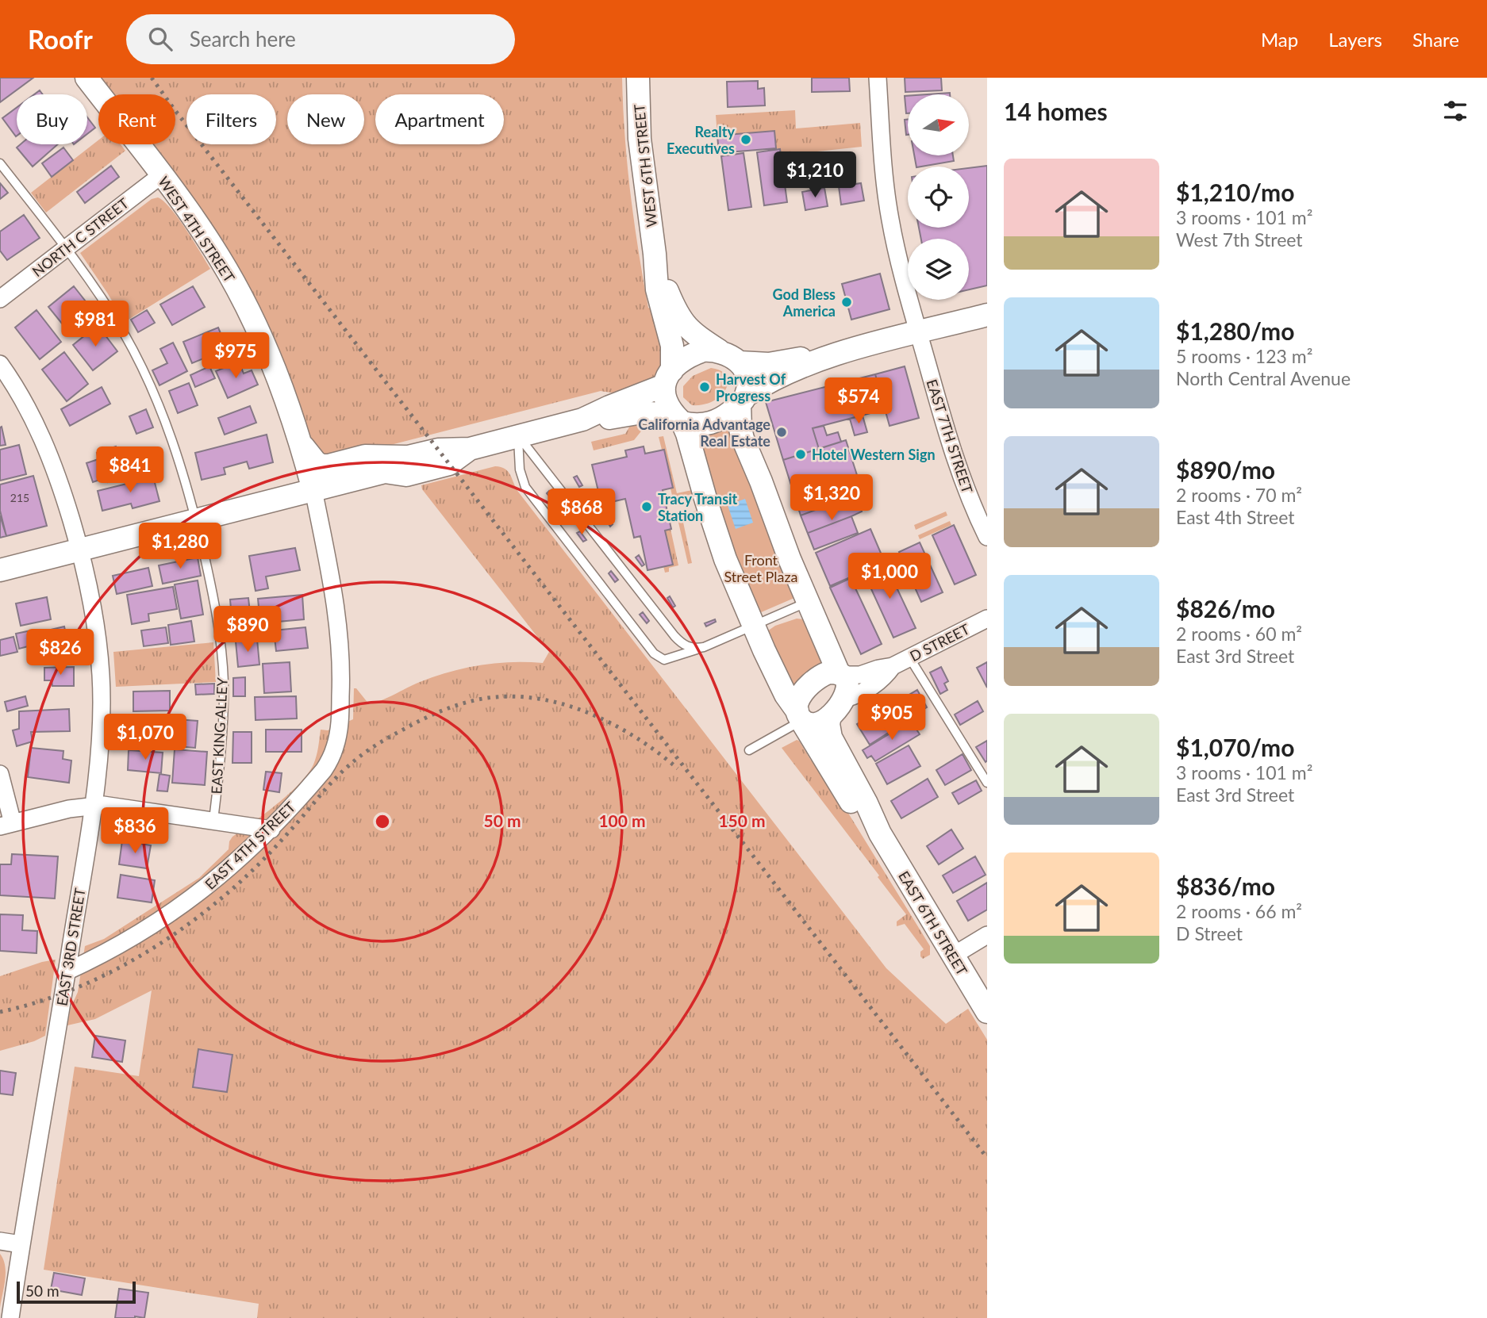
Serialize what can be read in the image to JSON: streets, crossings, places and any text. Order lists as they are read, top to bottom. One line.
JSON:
{"streets":{"street":["WEST 6TH STREET","WEST 4TH STREET","NORTH C STREET","EAST 7TH STREET","D STREET","EAST 4TH STREET","EAST 6TH STREET","EAST 3RD STREET"],"lane":["EAST KING ALLEY"]},"crossings":[["WEST 6TH STREET","EAST 6TH STREET"],["WEST 4TH STREET","NORTH C STREET"],["WEST 4TH STREET","EAST 4TH STREET"],["NORTH C STREET","EAST KING ALLEY"],["D STREET","EAST 6TH STREET"],["EAST 4TH STREET","EAST 3RD STREET"]],"parks":["Front Street Plaza"],"places":["Realty Executives","God Bless America","Harvest Of Progress","California Advantage Real Estate","Hotel Western Sign","Tracy Transit Station"],"house_numbers":["215"],"scale_bar":"50 m","north":"right","page":{"header":"Roofr","search":"Search here","nav":["Map","Layers","Share"],"heading":"14 homes","chip":["Buy","Rent","Filters","New","Apartment"],"list":[{"name":"$1,210/mo","note":"3 rooms · 101 m² · West 7th Street"},{"name":"$1,280/mo","note":"5 rooms · 123 m² · North Central Avenue"},{"name":"$890/mo","note":"2 rooms · 70 m² · East 4th Street"},{"name":"$826/mo","note":"2 rooms · 60 m² · East 3rd Street"},{"name":"$1,070/mo","note":"3 rooms · 101 m² · East 3rd Street"},{"name":"$836/mo","note":"2 rooms · 66 m² · D Street"}],"price":["$1,210","$981","$975","$574","$841","$1,320","$868","$1,280","$1,000","$890","$826","$905","$1,070","$836"],"scale":"50 m"},"rings":["50 m","100 m","150 m"]}
